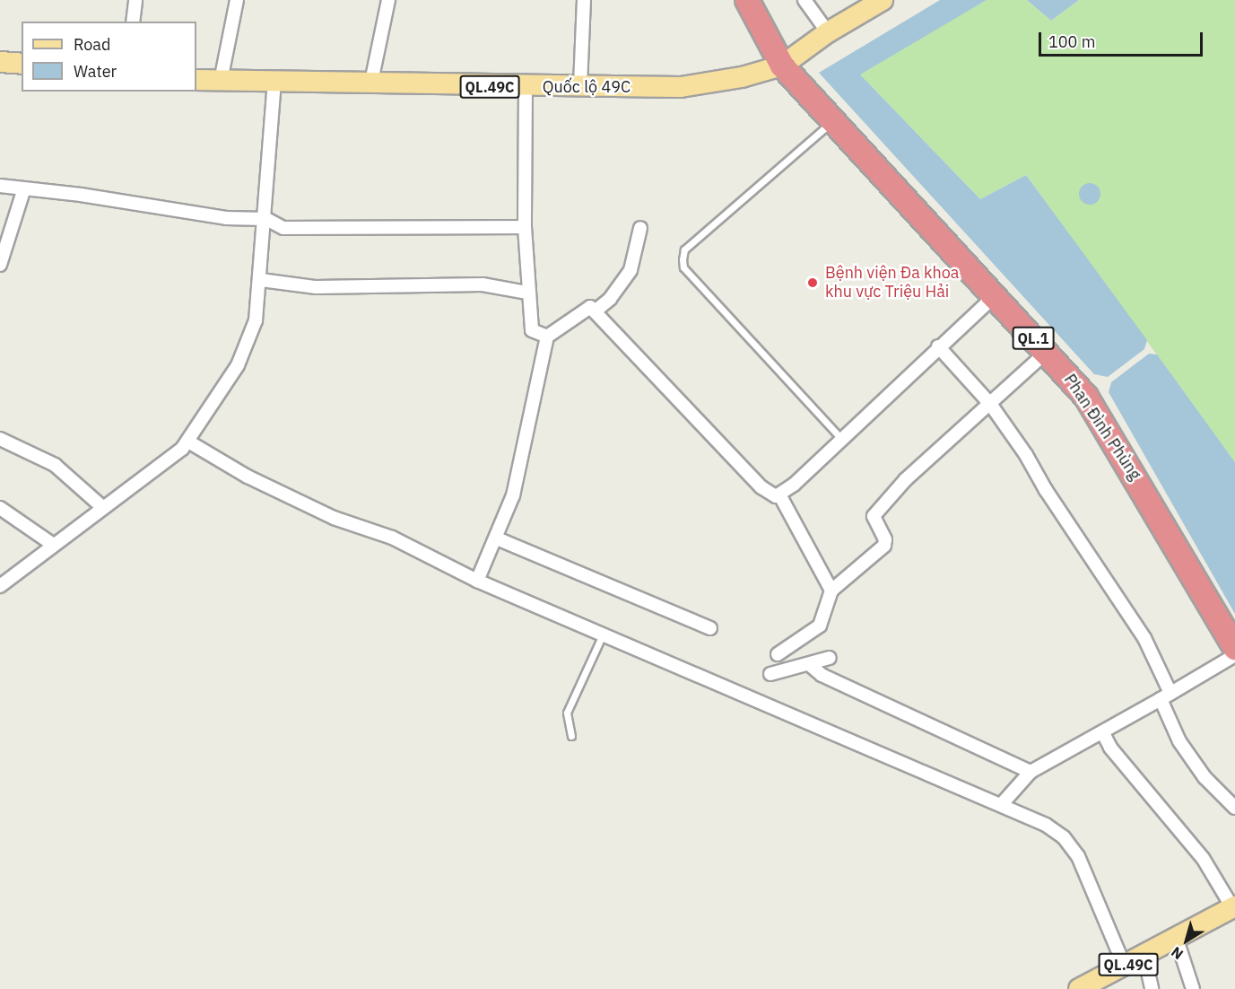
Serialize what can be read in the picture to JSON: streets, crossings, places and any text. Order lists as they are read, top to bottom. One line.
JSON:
{"streets":{"highway":["QL.1","Phan Đình Phùng"],"main road":["QL.49C","Quốc lộ 49C"]},"crossings":[["QL.49C","Quốc lộ 49C"],["QL.49C","QL.1"],["QL.49C","Phan Đình Phùng"],["Quốc lộ 49C","QL.1"],["Quốc lộ 49C","Phan Đình Phùng"],["QL.1","Phan Đình Phùng"]],"places":["Bệnh viện Đa khoa khu vực Triệu Hải"],"legend":["Road","Water"],"scale_bar":"100 m","north":"bottom left"}
